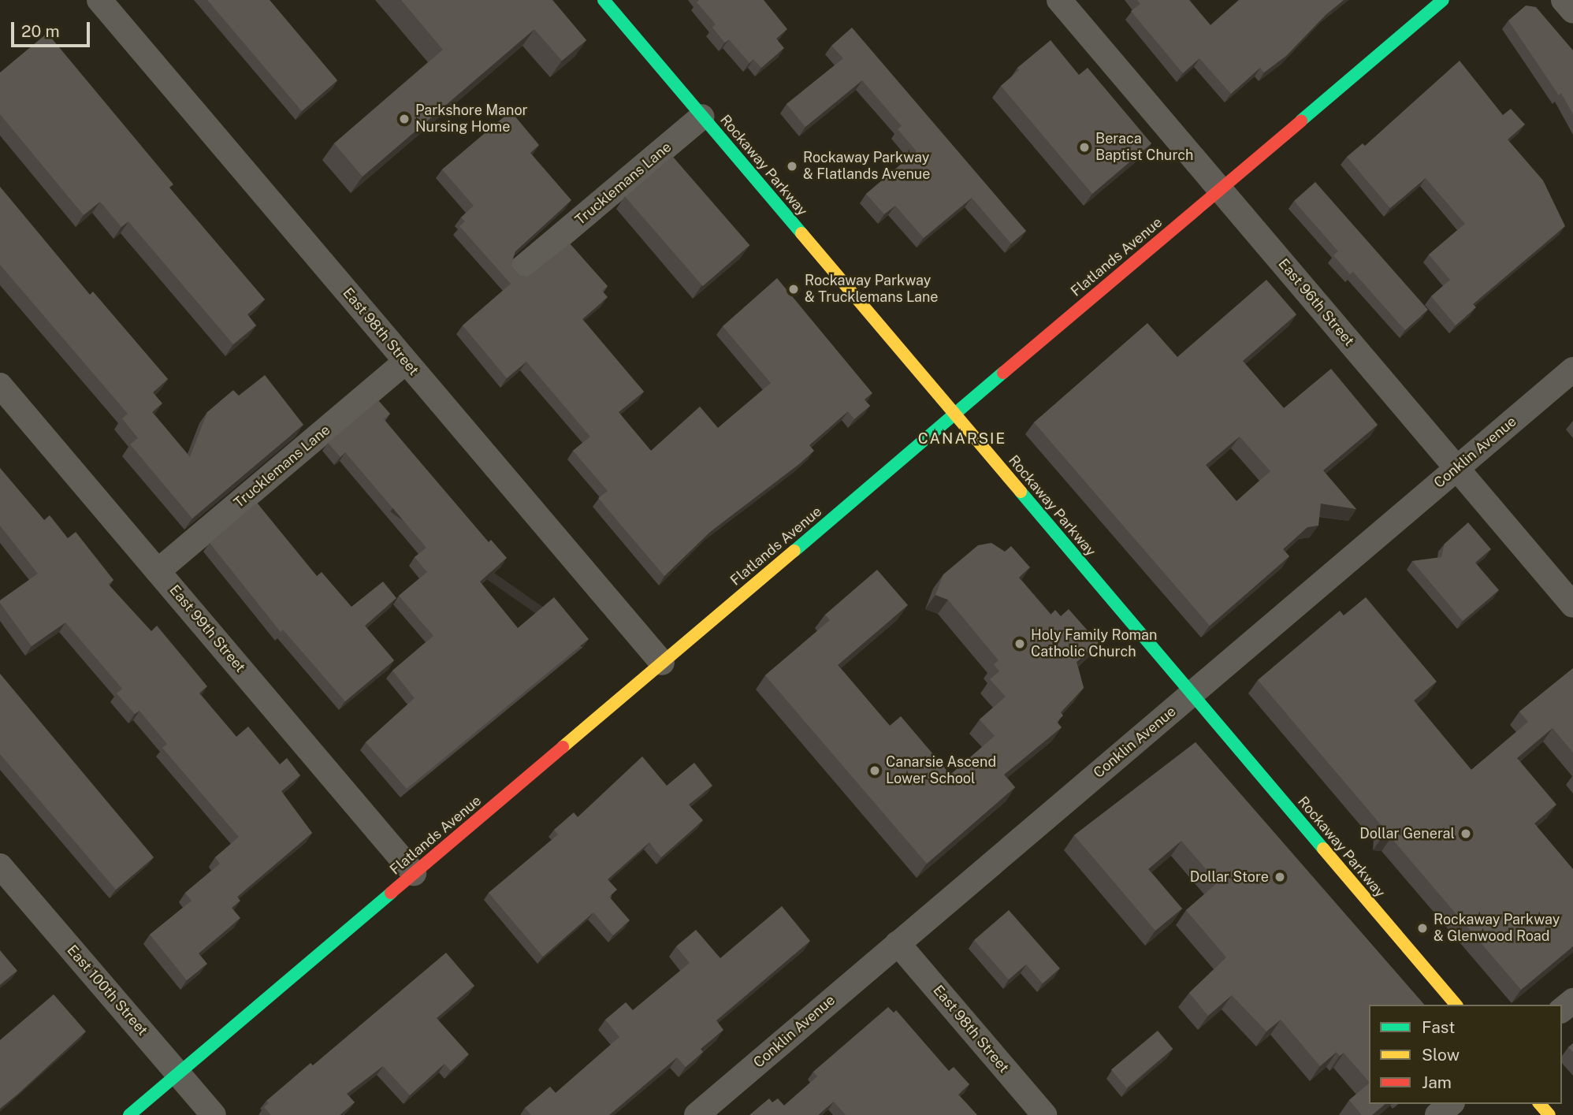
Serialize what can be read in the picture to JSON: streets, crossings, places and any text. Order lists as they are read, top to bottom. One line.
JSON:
{"streets":{"main road":["Rockaway Parkway","Flatlands Avenue"],"street":["Trucklemans Lane","East 96th Street","East 98th Street","Conklin Avenue","East 99th Street","East 100th Street"]},"crossings":[["Rockaway Parkway","Trucklemans Lane"],["Rockaway Parkway","Flatlands Avenue"],["Rockaway Parkway","Conklin Avenue"],["Trucklemans Lane","East 98th Street"],["Trucklemans Lane","East 99th Street"],["Flatlands Avenue","East 96th Street"],["Flatlands Avenue","East 98th Street"],["Flatlands Avenue","East 99th Street"],["Flatlands Avenue","East 100th Street"],["East 96th Street","Conklin Avenue"],["East 98th Street","Conklin Avenue"]],"districts":["CANARSIE"],"places":["Parkshore Manor Nursing Home","Beraca Baptist Church","Rockaway Parkway & Flatlands Avenue","Rockaway Parkway & Trucklemans Lane","Holy Family Roman Catholic Church","Canarsie Ascend Lower School","Dollar General","Dollar Store","Rockaway Parkway & Glenwood Road"],"legend":["Fast","Slow","Jam"],"scale_bar":"20 m"}
